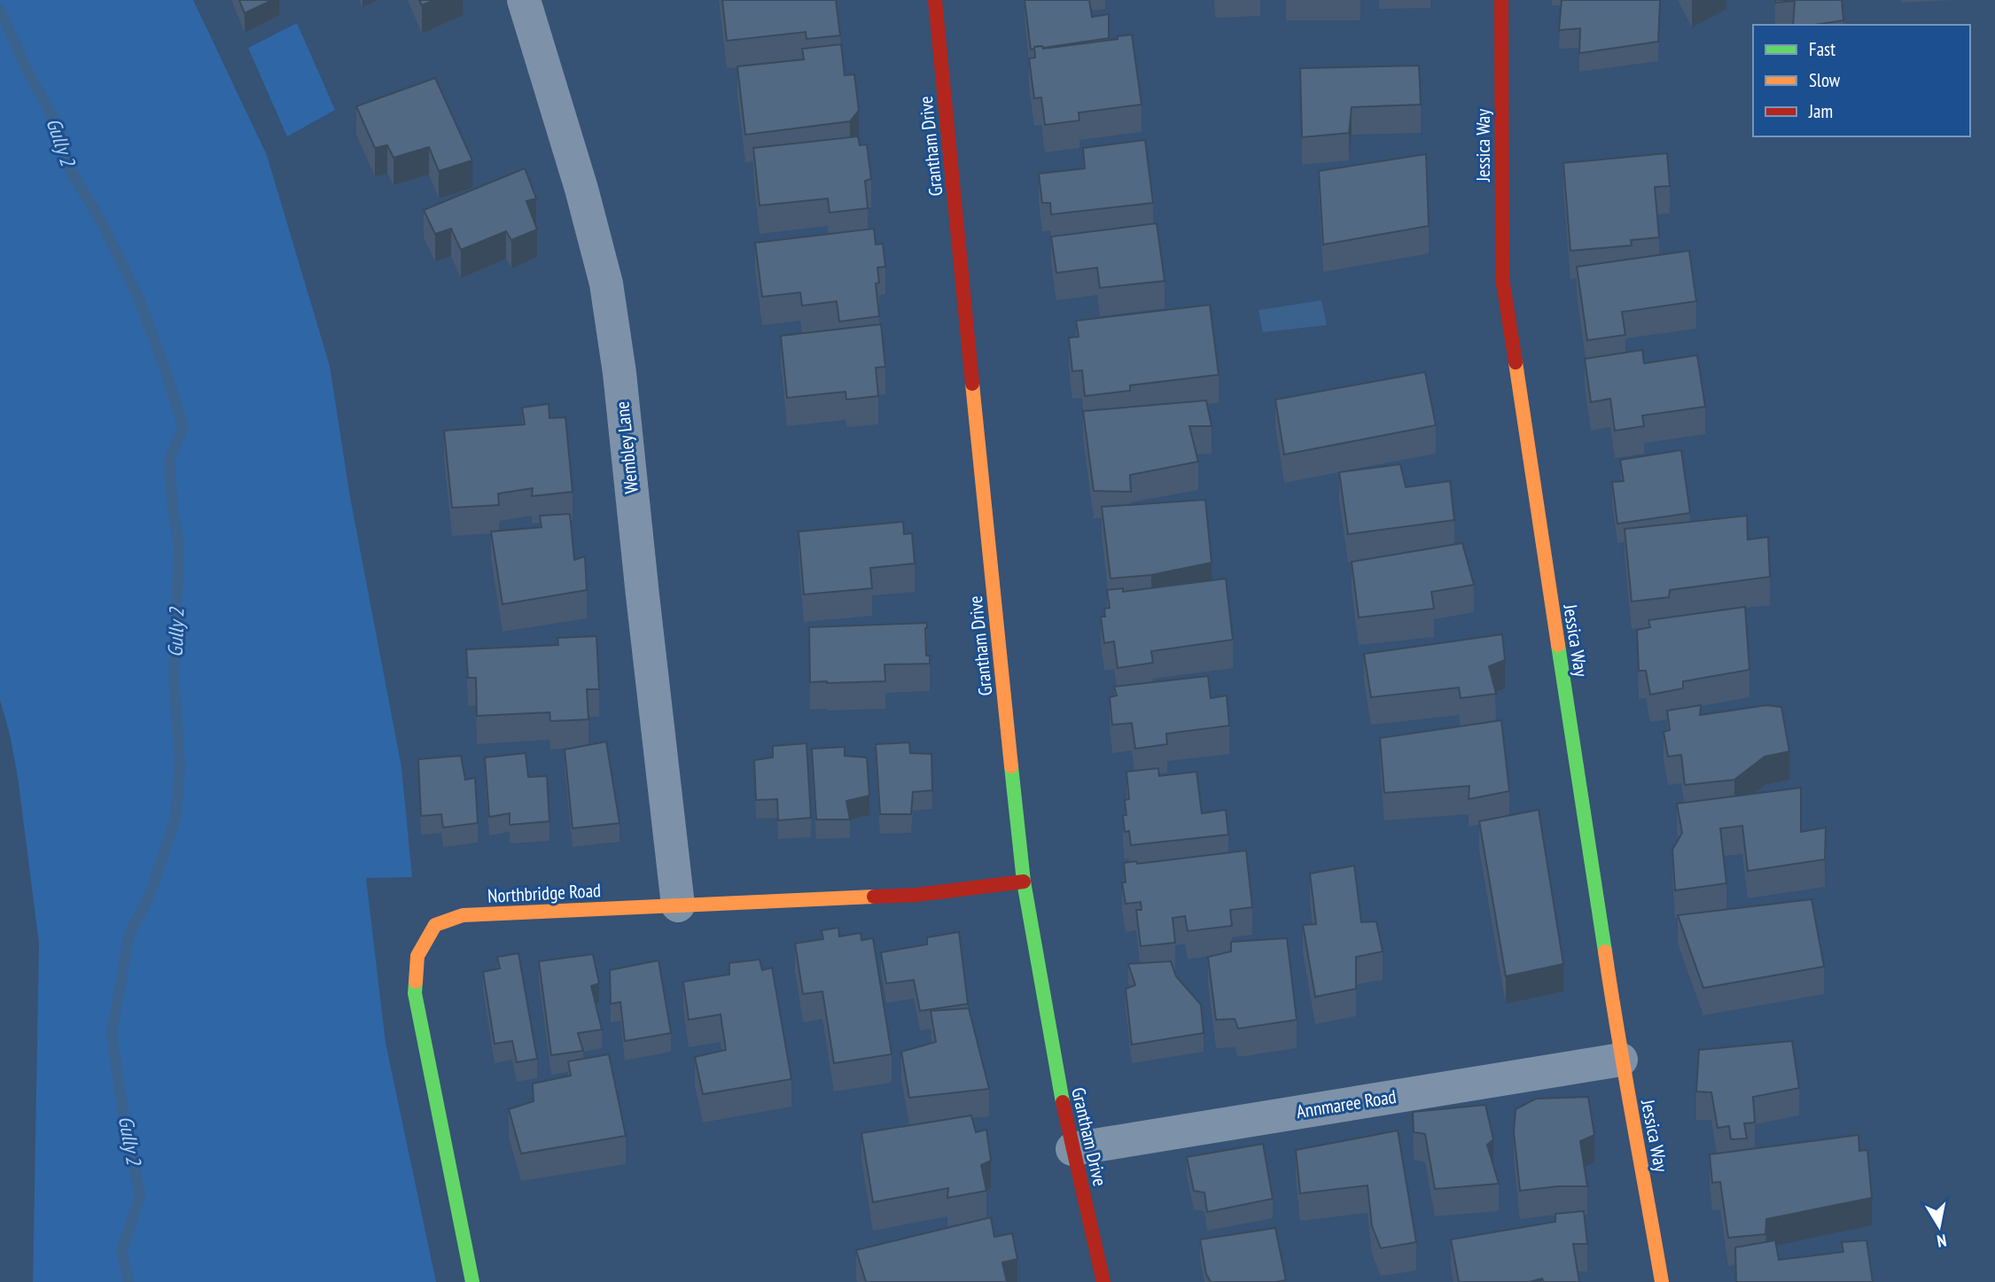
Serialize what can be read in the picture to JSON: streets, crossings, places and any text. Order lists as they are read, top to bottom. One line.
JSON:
{"streets":{"street":["Jessica Way","Grantham Drive","Wembley Lane","Northbridge Road","Annmaree Road"]},"crossings":[["Jessica Way","Annmaree Road"],["Grantham Drive","Northbridge Road"],["Grantham Drive","Annmaree Road"],["Wembley Lane","Northbridge Road"]],"water":["Gully 2"],"legend":["Fast","Slow","Jam"],"north":"bottom"}
